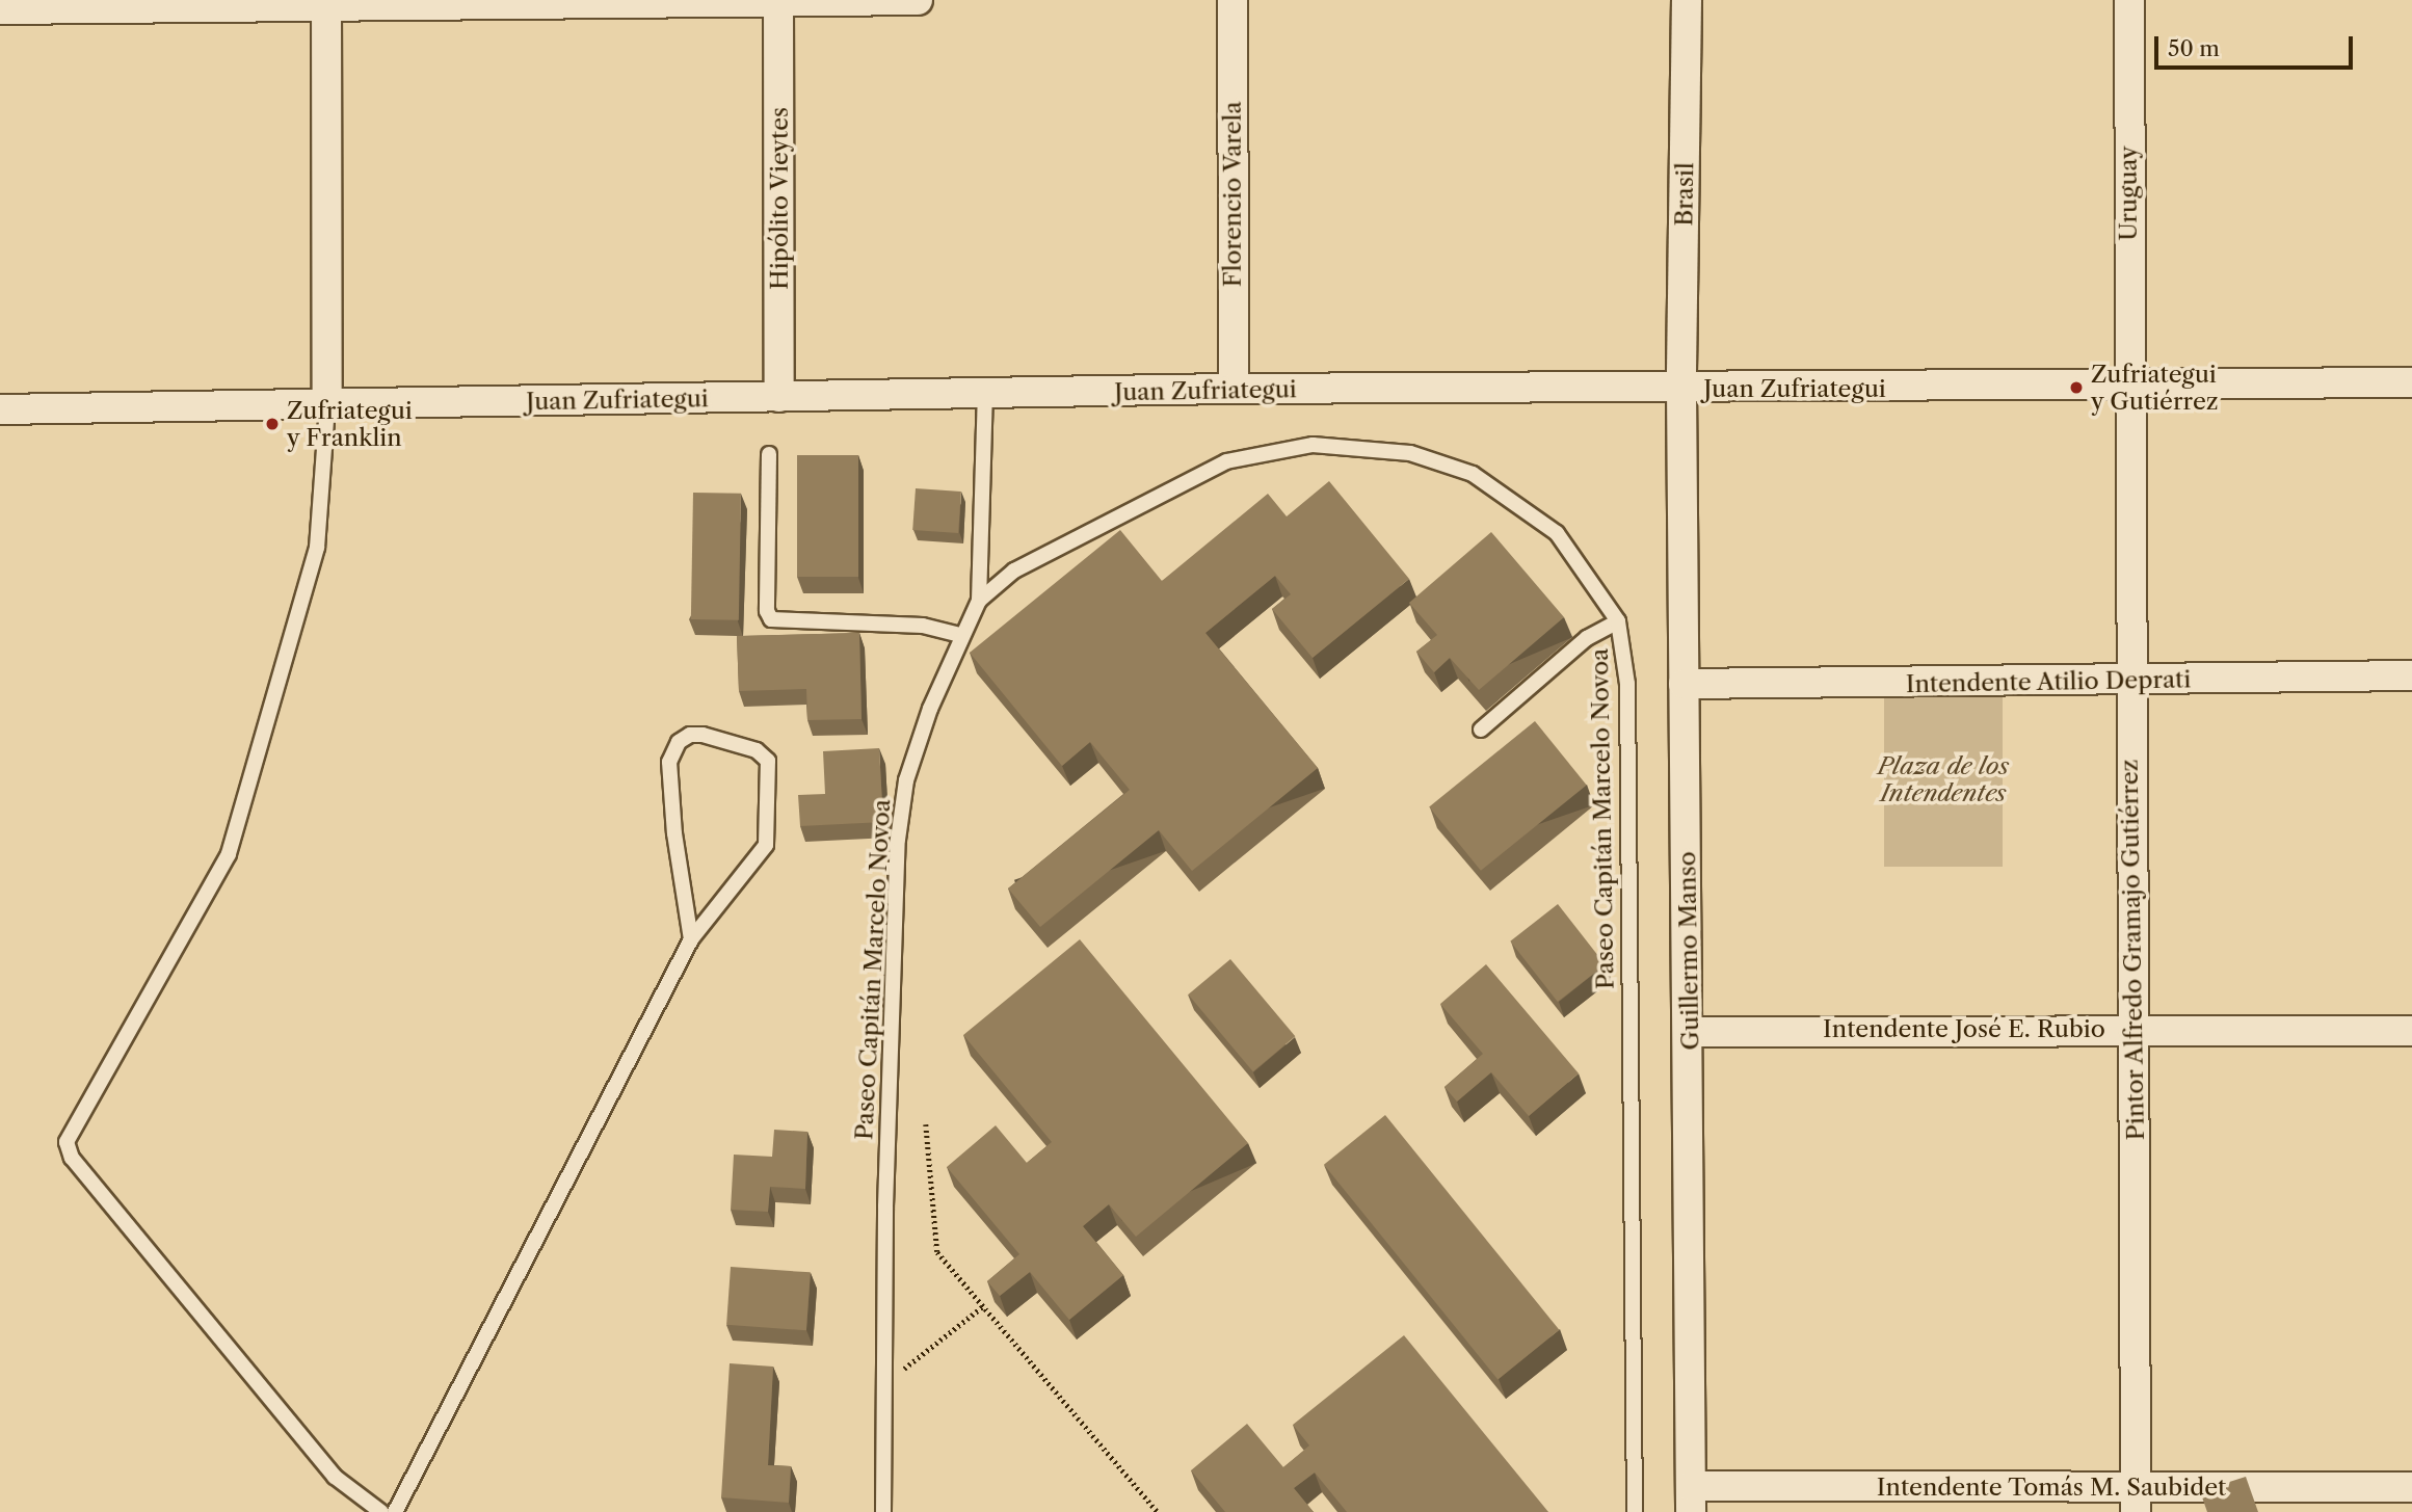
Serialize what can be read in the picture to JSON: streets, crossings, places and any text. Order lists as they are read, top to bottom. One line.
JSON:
{"streets":{"street":["Uruguay","Florencio Varela","Brasil","Hipólito Vieytes","Juan Zufriategui","Intendente Atilio Deprati","Pintor Alfredo Gramajo Gutiérrez","Guillermo Manso","Intendente José E. Rubio","Intendente Tomás M. Saubidet"],"lane":["Paseo Capitán Marcelo Novoa"]},"crossings":[["Uruguay","Juan Zufriategui"],["Uruguay","Pintor Alfredo Gramajo Gutiérrez"],["Florencio Varela","Juan Zufriategui"],["Brasil","Juan Zufriategui"],["Brasil","Guillermo Manso"],["Hipólito Vieytes","Juan Zufriategui"],["Juan Zufriategui","Pintor Alfredo Gramajo Gutiérrez"],["Juan Zufriategui","Guillermo Manso"],["Intendente Atilio Deprati","Pintor Alfredo Gramajo Gutiérrez"],["Intendente Atilio Deprati","Guillermo Manso"],["Pintor Alfredo Gramajo Gutiérrez","Intendente José E. Rubio"],["Pintor Alfredo Gramajo Gutiérrez","Intendente Tomás M. Saubidet"],["Guillermo Manso","Intendente José E. Rubio"],["Guillermo Manso","Intendente Tomás M. Saubidet"]],"parks":["Plaza de los Intendentes"],"places":["Zufriategui y Gutiérrez","Zufriategui y Franklin"],"scale_bar":"50 m"}
